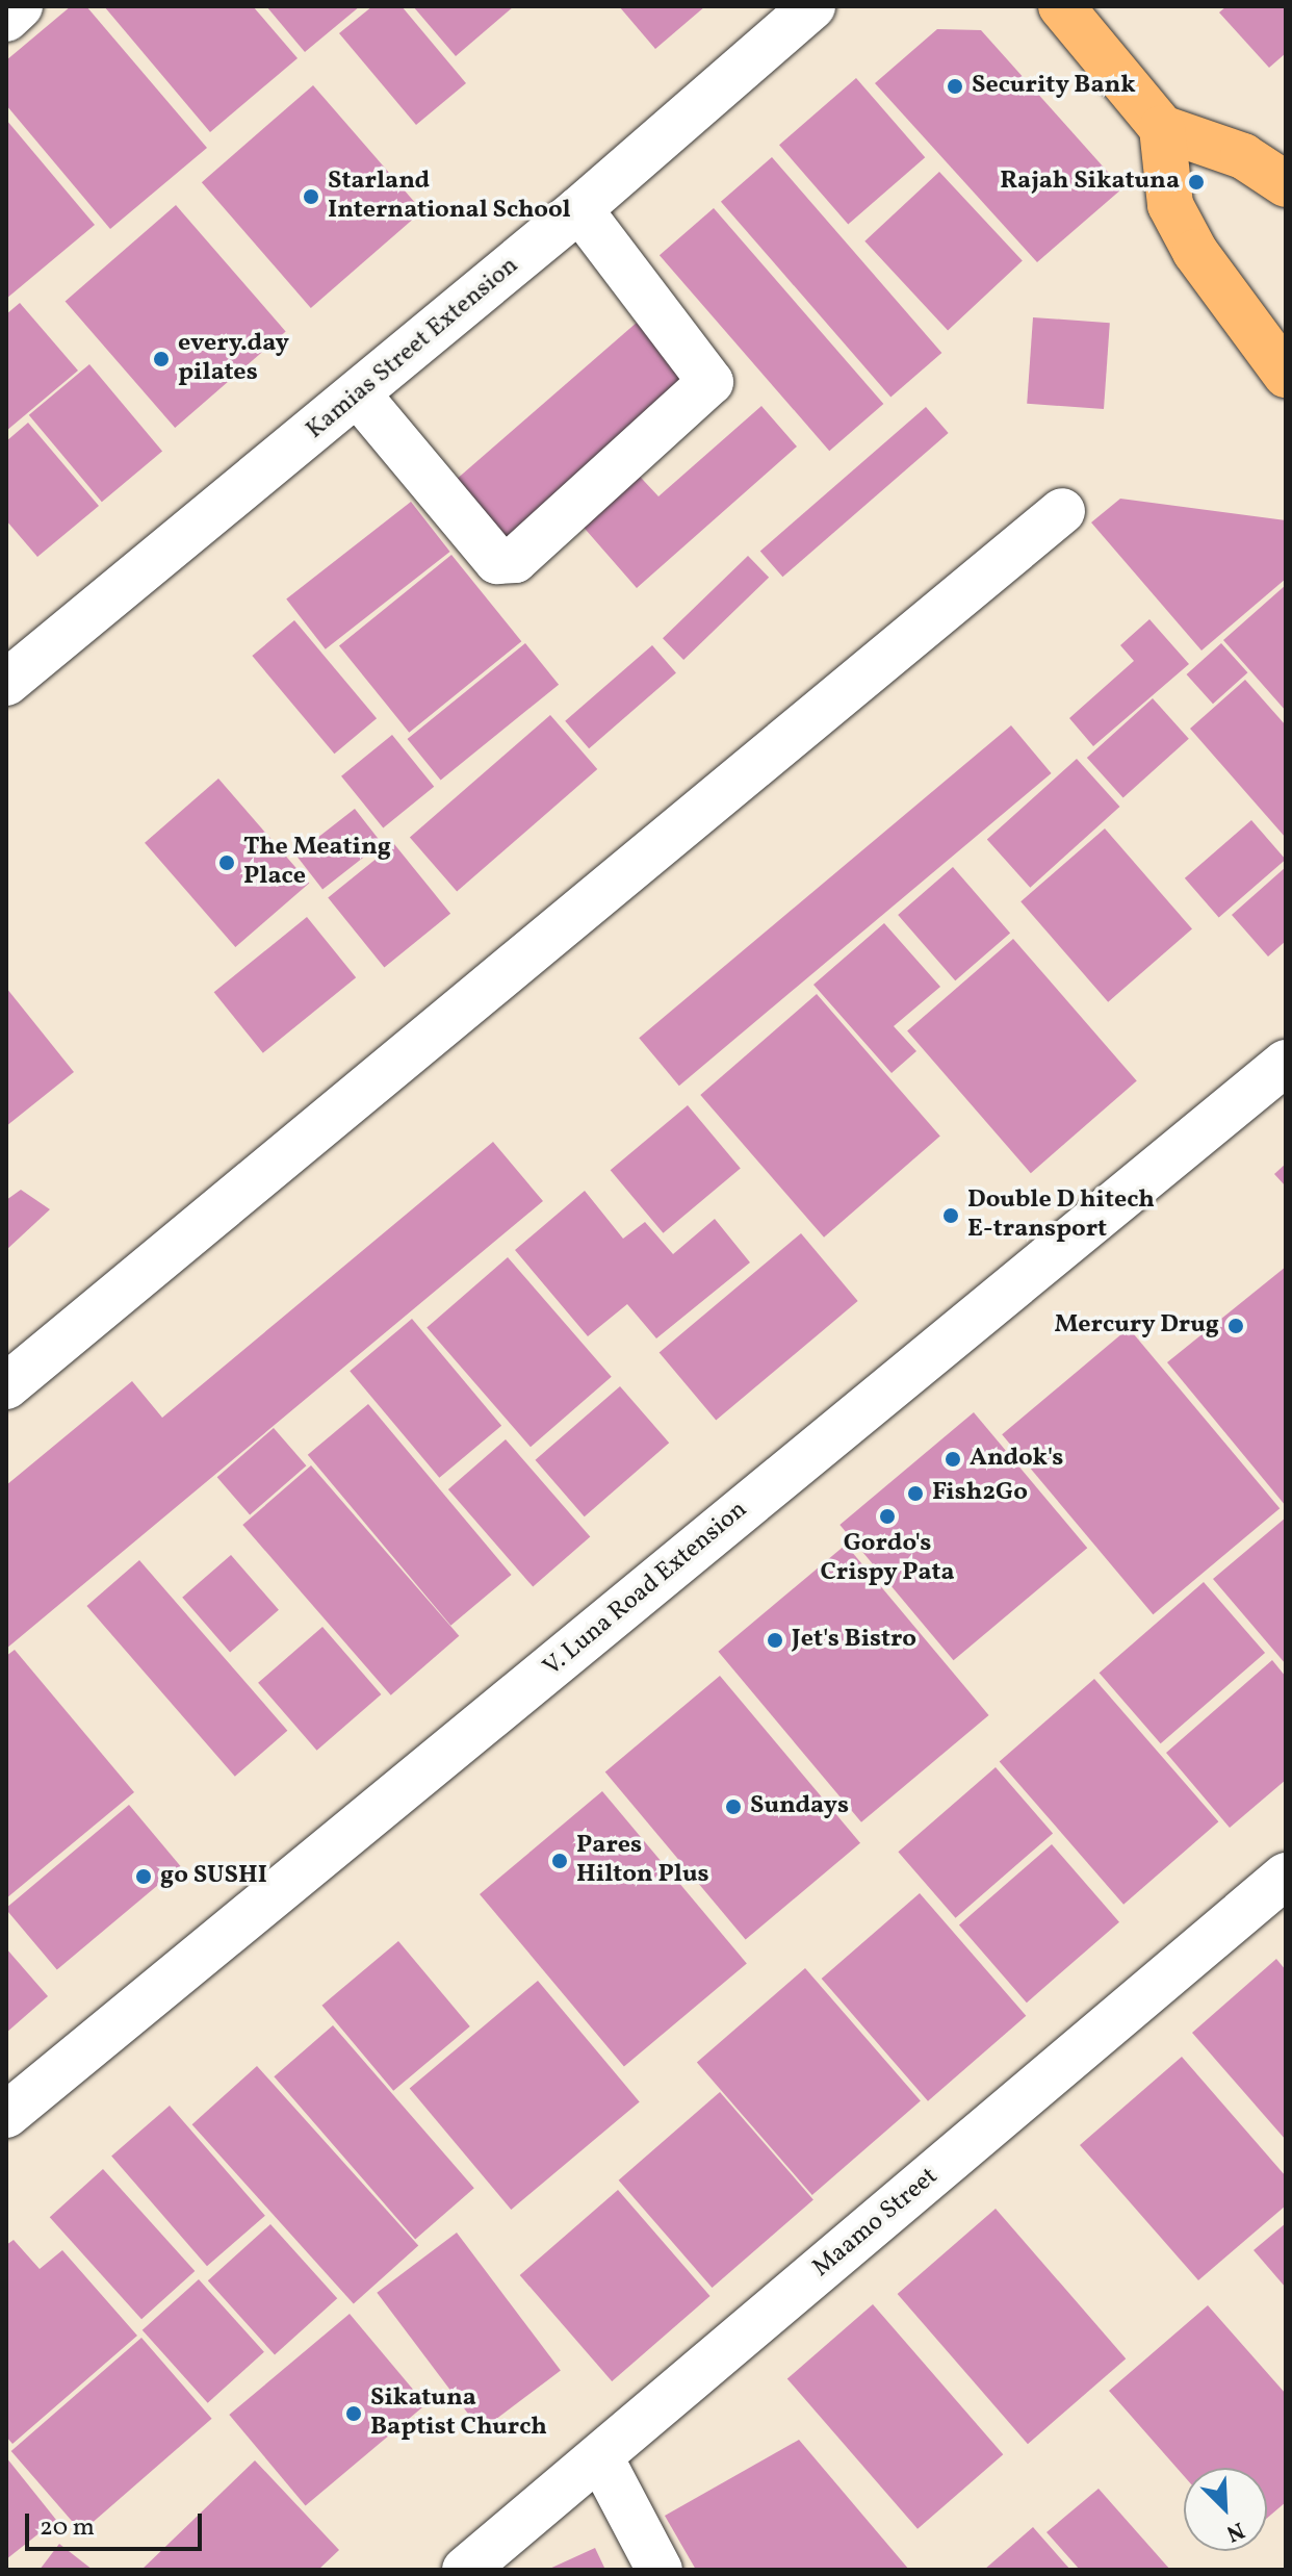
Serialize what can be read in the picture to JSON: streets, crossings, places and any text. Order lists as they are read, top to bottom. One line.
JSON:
{"streets":{"street":["Kamias Street Extension","V. Luna Road Extension","Maamo Street"]},"places":["Security Bank","Rajah Sikatuna","Starland International School","every.day pilates","The Meating Place","Double D hitech E-transport","Mercury Drug","Andok's","Fish2Go","Gordo's Crispy Pata","Jet's Bistro","Sundays","Pares Hilton Plus","go SUSHI","Sikatuna Baptist Church"],"scale_bar":"20 m","north":"bottom right"}
